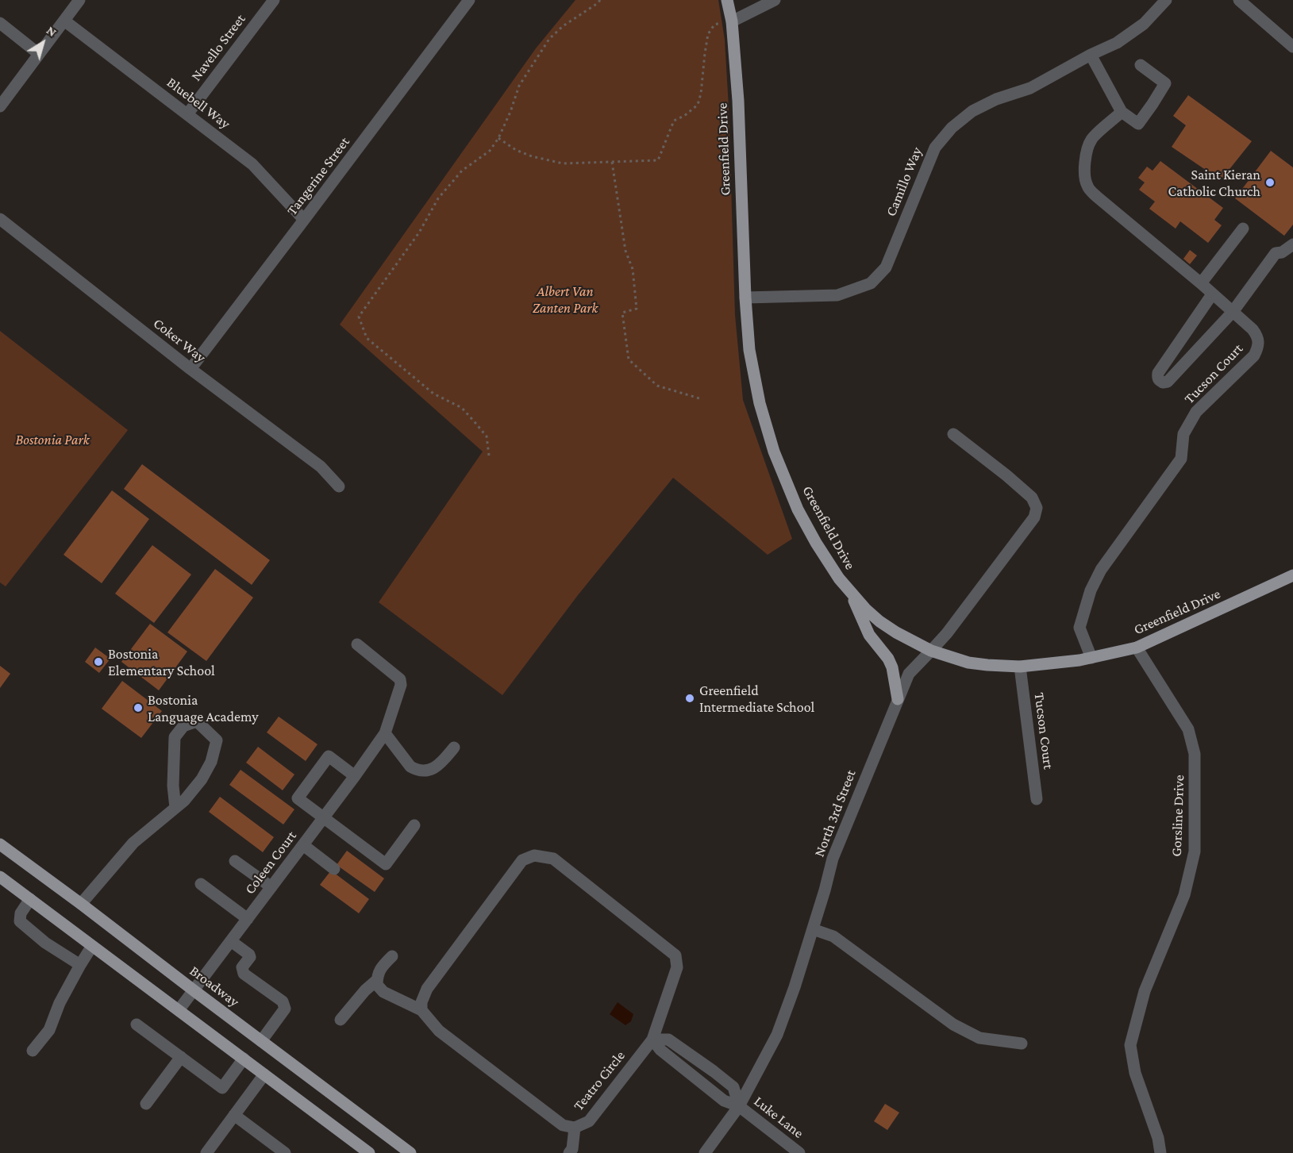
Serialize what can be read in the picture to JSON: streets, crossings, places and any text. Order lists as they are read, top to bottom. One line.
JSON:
{"streets":{"main road":["Greenfield Drive","Broadway"],"street":["Navello Street","Bluebell Way","Tangerine Street","Camillo Way","Coker Way","Tucson Court","North 3rd Street","Gorsline Drive","Coleen Court","Teatro Circle","Luke Lane"]},"crossings":[["Navello Street","Bluebell Way"],["Bluebell Way","Tangerine Street"],["Greenfield Drive","Camillo Way"],["Greenfield Drive","Tucson Court"],["Greenfield Drive","North 3rd Street"],["Greenfield Drive","Gorsline Drive"],["Tangerine Street","Coker Way"],["North 3rd Street","Luke Lane"],["Coleen Court","Broadway"],["Teatro Circle","Luke Lane"]],"parks":["Albert Van Zanten Park","Bostonia Park"],"places":["Saint Kieran Catholic Church","Bostonia Elementary School","Greenfield Intermediate School","Bostonia Language Academy"],"north":"top right"}
